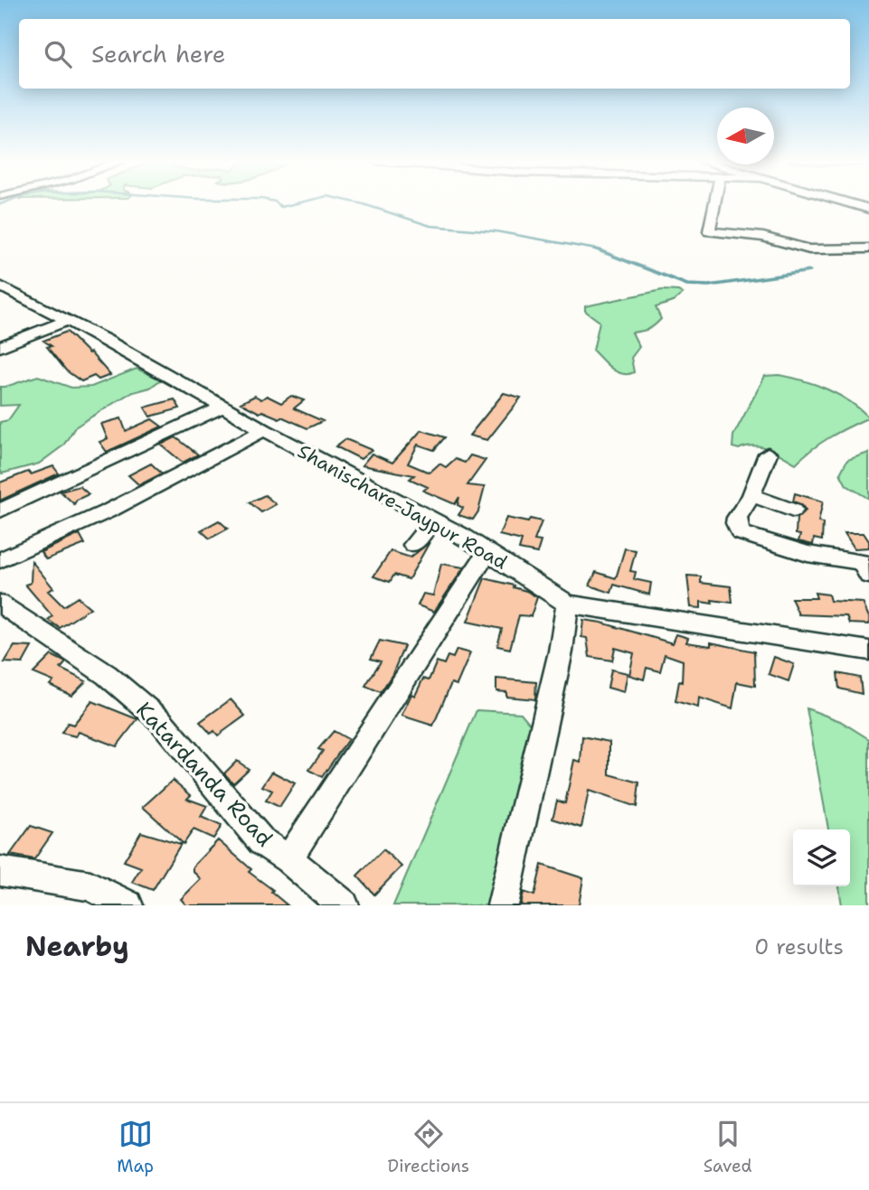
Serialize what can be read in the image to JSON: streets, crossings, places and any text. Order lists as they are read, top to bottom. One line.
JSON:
{"streets":{"street":["Shanischare-Jaypur Road","Katardanda Road"]},"north":"left","page":{"search":"Search here","heading":["Nearby","0 results"],"nav":["Map","Directions","Saved"]}}
